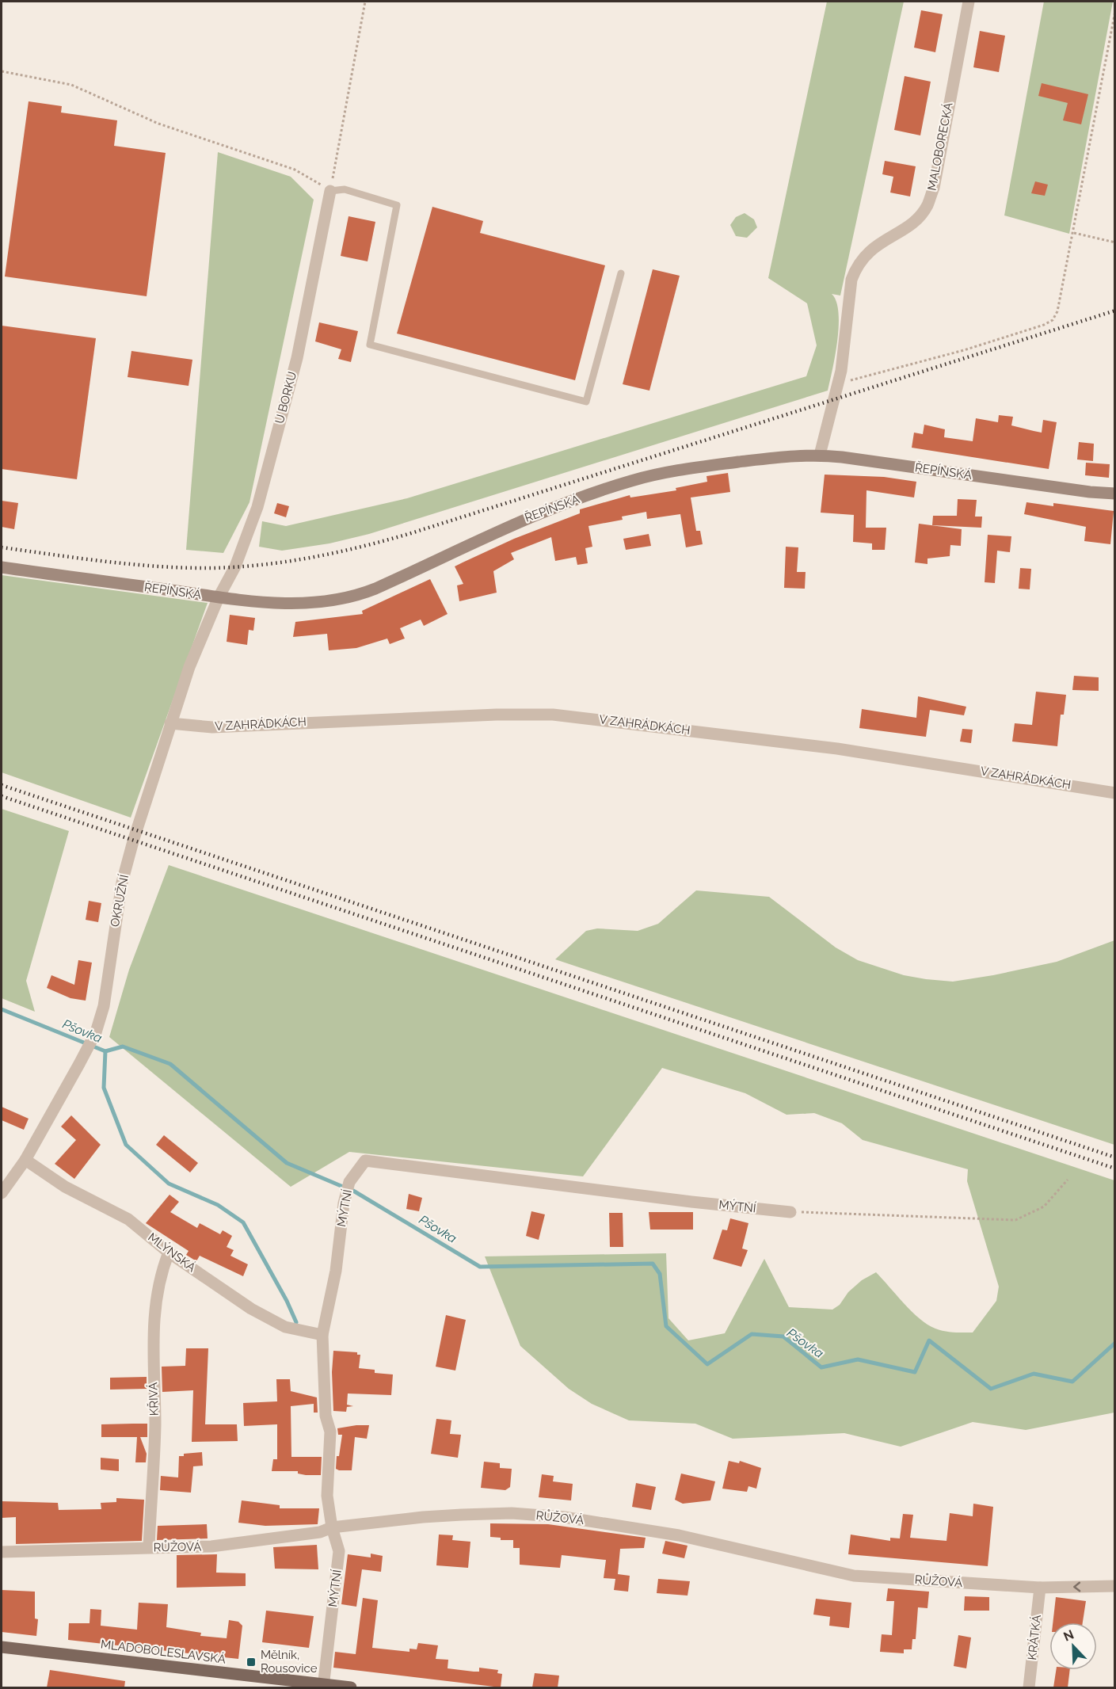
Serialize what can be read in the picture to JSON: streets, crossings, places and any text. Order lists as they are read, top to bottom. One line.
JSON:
{"streets":{"main road":["MLADOBOLESLAVSKÁ"],"street":["MALOBORECKÁ","U BORKU","ŘEPÍNSKÁ","V ZAHRÁDKÁCH","OKRUŽNÍ","MÝTNÍ","MLÝNSKÁ","KŘIVÁ","RŮŽOVÁ","KRÁTKÁ"]},"crossings":[["MALOBORECKÁ","ŘEPÍNSKÁ"],["U BORKU","ŘEPÍNSKÁ"],["U BORKU","OKRUŽNÍ"],["ŘEPÍNSKÁ","OKRUŽNÍ"],["V ZAHRÁDKÁCH","OKRUŽNÍ"],["OKRUŽNÍ","MLÝNSKÁ"],["MÝTNÍ","MLÝNSKÁ"],["MÝTNÍ","RŮŽOVÁ"],["MÝTNÍ","MLADOBOLESLAVSKÁ"],["MLÝNSKÁ","KŘIVÁ"],["KŘIVÁ","RŮŽOVÁ"],["RŮŽOVÁ","KRÁTKÁ"]],"water":["Pšovka"],"places":{"transit":["Mělník, Rousovice"]},"north":"top left"}
